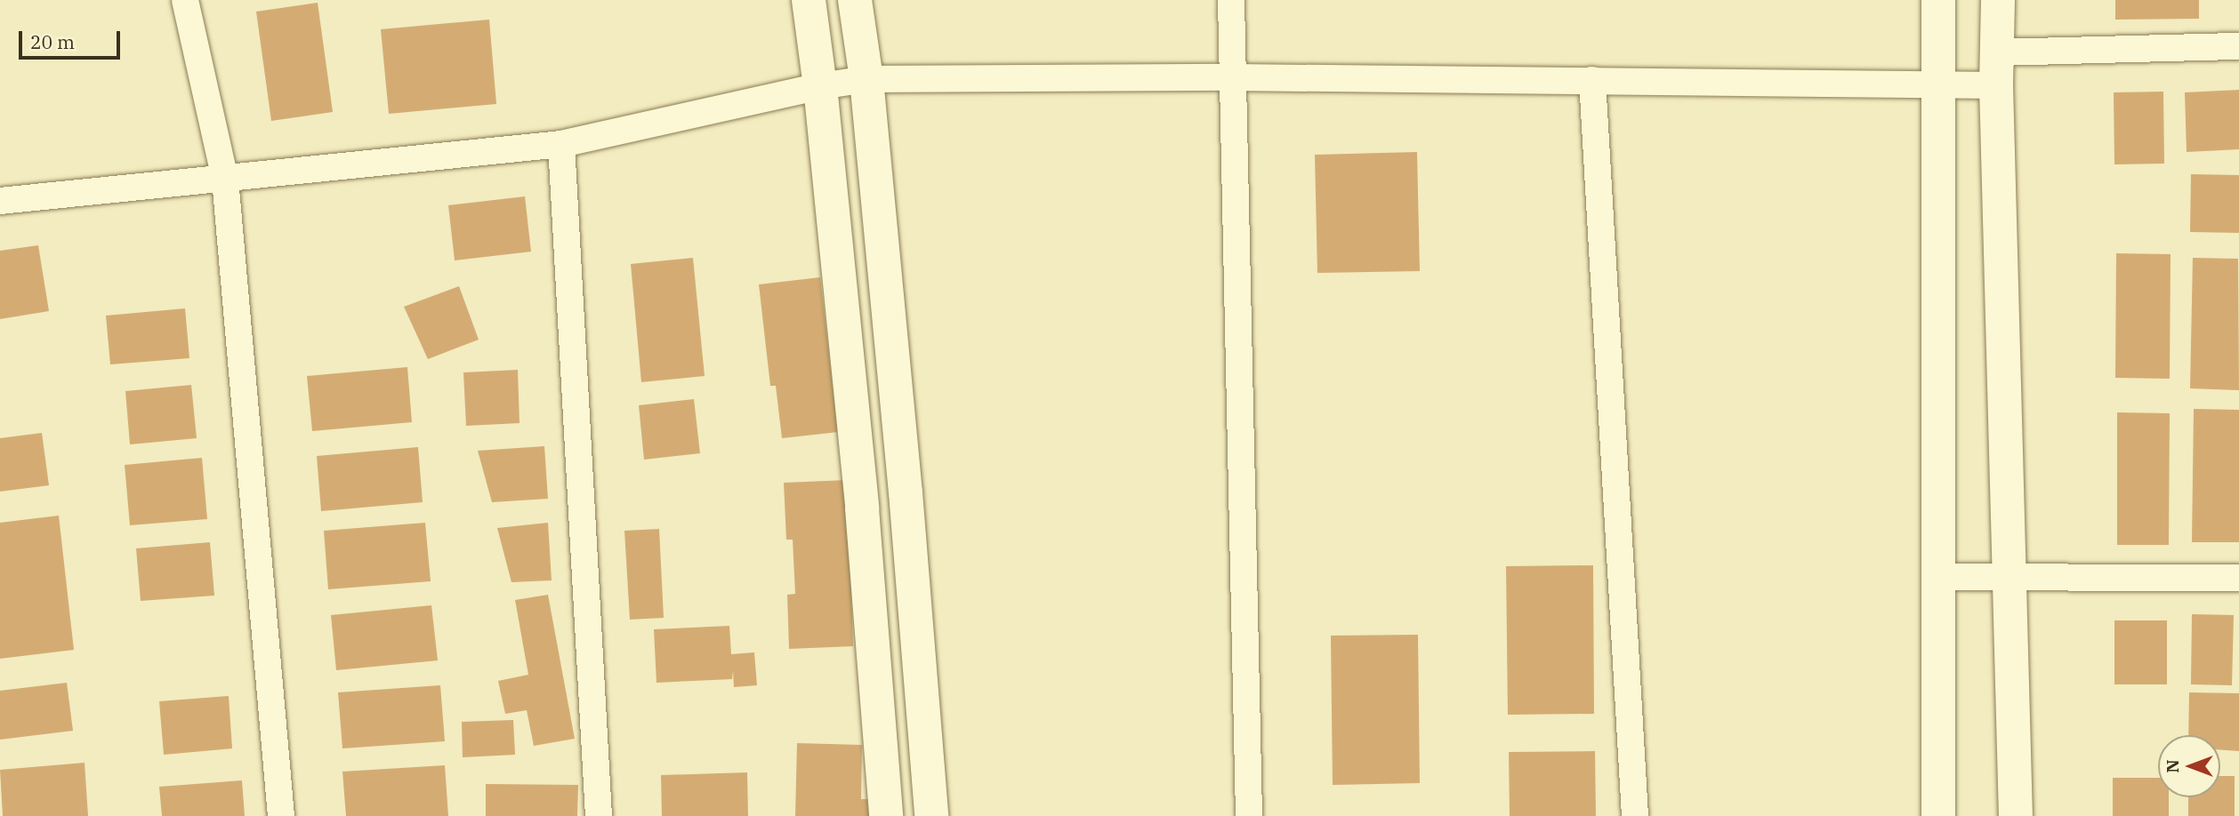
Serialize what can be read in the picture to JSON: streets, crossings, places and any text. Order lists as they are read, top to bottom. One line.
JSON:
{"scale_bar":"20 m","north":"left"}
